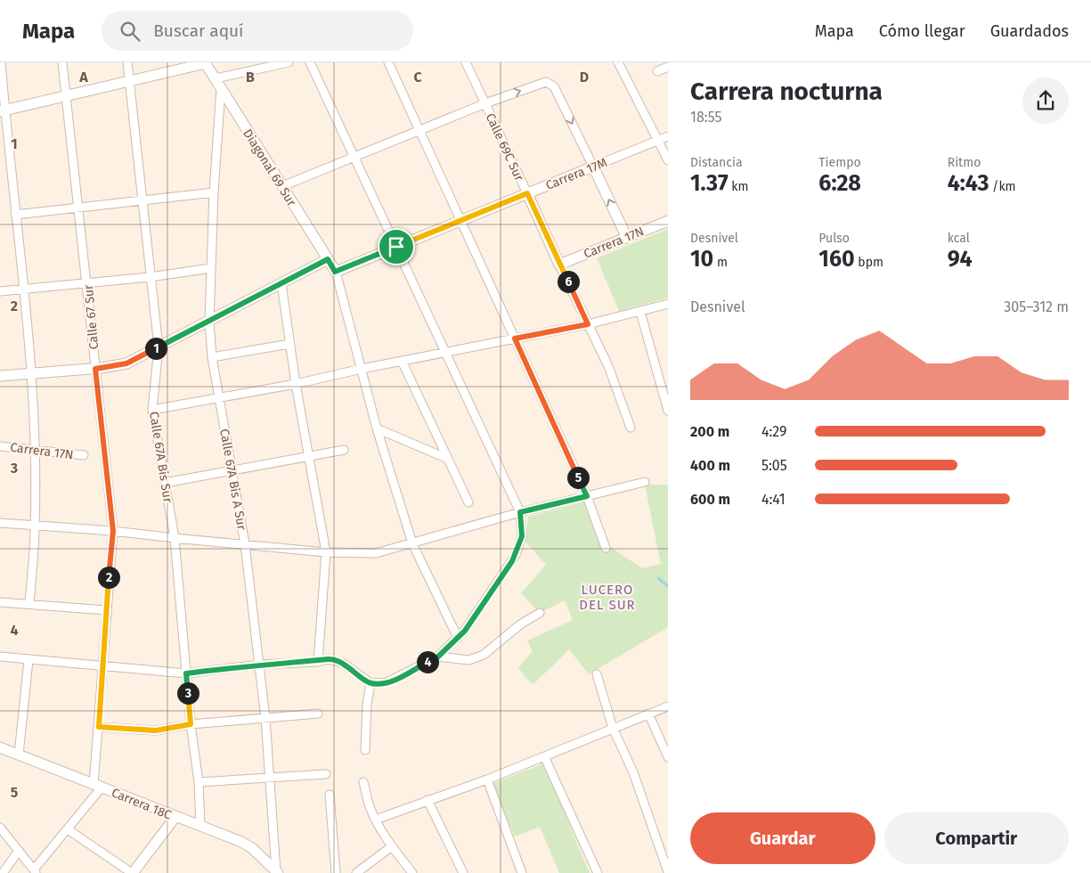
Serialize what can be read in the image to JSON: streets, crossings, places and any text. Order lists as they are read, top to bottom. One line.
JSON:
{"streets":{"street":["Calle 69C Sur","Diagonal 69 Sur","Carrera 17M","Carrera 17N","Calle 67 Sur","Calle 67A Bis Sur","Calle 67A Bis A Sur","Carrera 18C"]},"crossings":[["Calle 69C Sur","Carrera 17M"],["Calle 69C Sur","Carrera 17N"],["Diagonal 69 Sur","Carrera 17M"],["Diagonal 69 Sur","Calle 67A Bis A Sur"],["Calle 67 Sur","Carrera 18C"],["Calle 67A Bis Sur","Carrera 18C"],["Calle 67A Bis A Sur","Carrera 18C"]],"districts":["LUCERO DEL SUR"],"page":{"header":"Mapa","search":"Buscar aquí","nav":["Mapa","Cómo llegar","Guardados"],"heading":["Carrera nocturna","18:55"],"stats":[["Distancia","1.37 km"],["Tiempo","6:28"],["Ritmo","4:43 /km"],["Desnivel","10 m"],["Pulso","160 bpm"],["kcal","94"]],"pins":["6","1","5","2","4","3"],"chart":["Desnivel","305–312 m"],"list":[{"name":"200 m","note":"4:29"},{"name":"400 m","note":"5:05"},{"name":"600 m","note":"4:41"}],"buttons":["Guardar","Compartir"]},"grid":{"columns":["A","B","C","D"],"rows":["1","2","3","4","5"]}}
